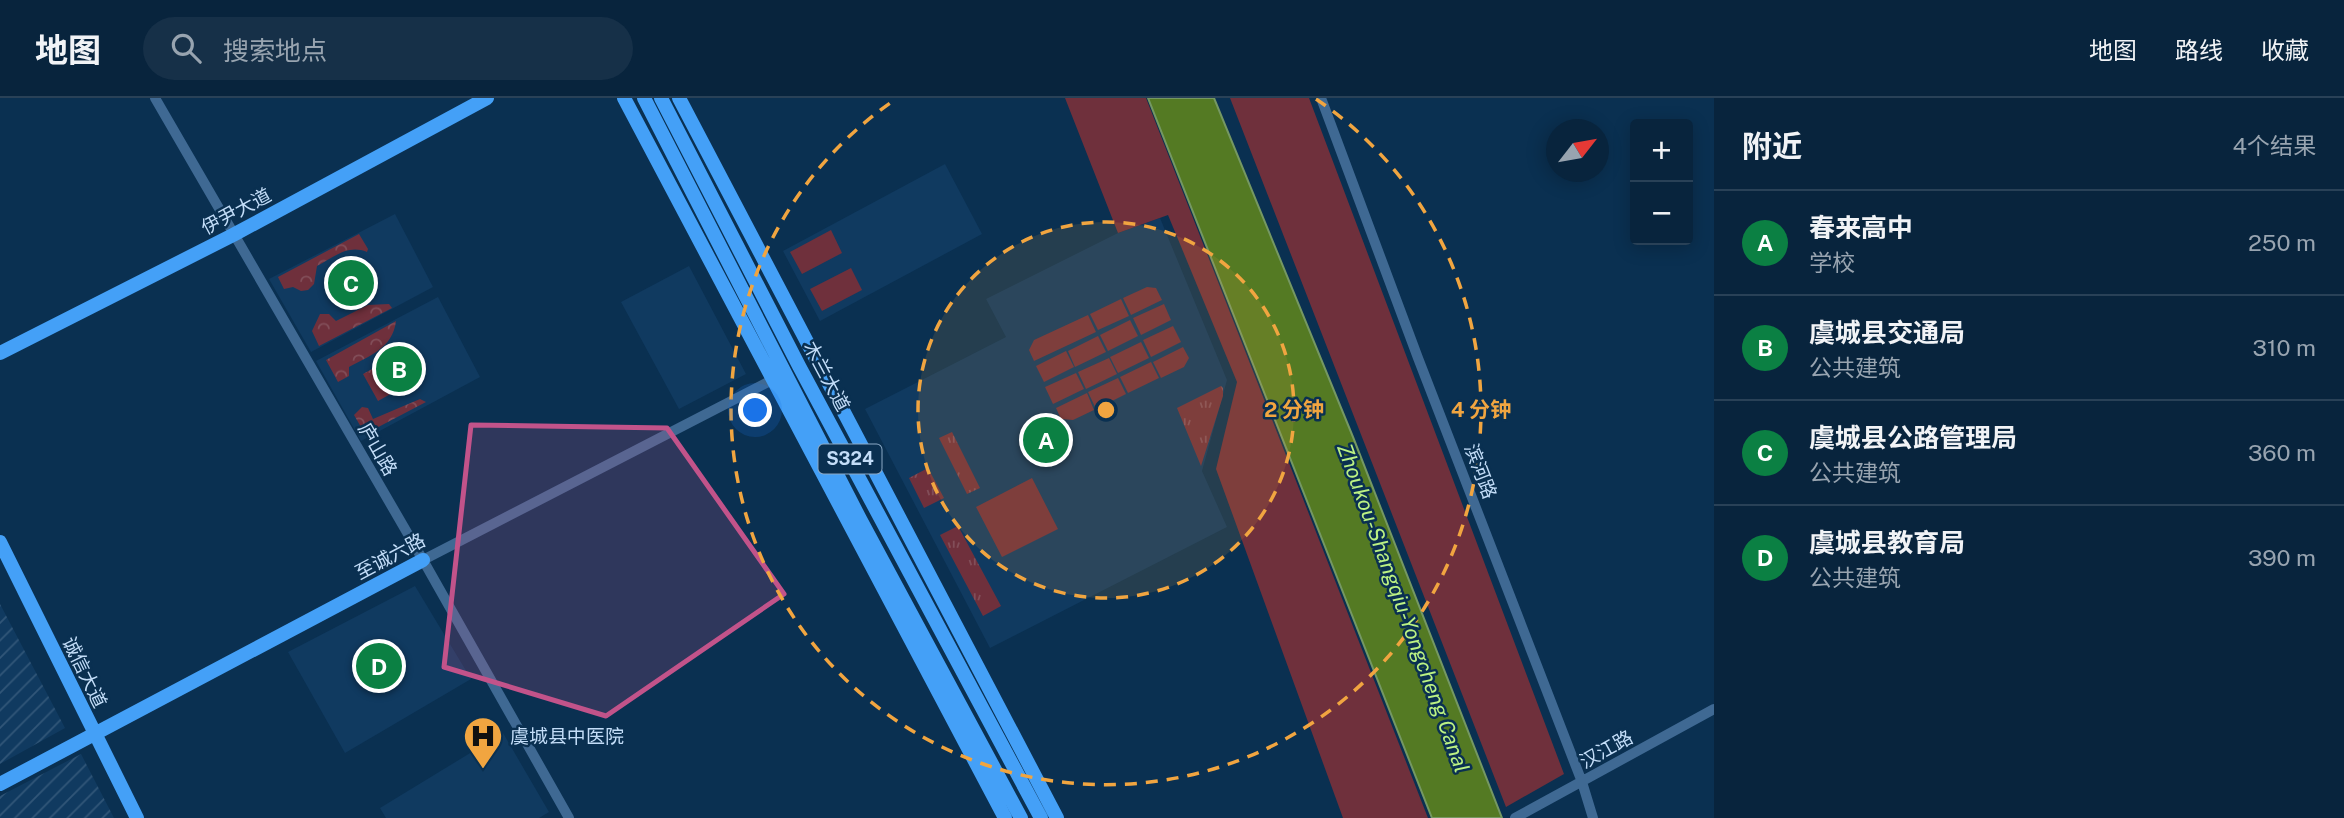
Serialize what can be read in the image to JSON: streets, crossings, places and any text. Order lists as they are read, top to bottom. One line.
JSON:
{"streets":{"main road":["伊尹大道","木兰大道","S324","至诚六路","诚信大道"],"street":["庐山路","滨河路","汉江路"]},"crossings":[["伊尹大道","庐山路"],["木兰大道","至诚六路"],["庐山路","至诚六路"],["滨河路","汉江路"],["至诚六路","诚信大道"]],"water":["Zhoukou-Shangqiu-Yongcheng Canal"],"places":{"hospital":["虞城县中医院"]},"north":"top right","page":{"header":"地图","search":"搜索地点","nav":["地图","路线","收藏"],"heading":["附近","4个结果"],"map_buttons":["+","−"],"list":[{"mark":"A","name":"春来高中","note":"学校","value":"250 m"},{"mark":"B","name":"虞城县交通局","note":"公共建筑","value":"310 m"},{"mark":"C","name":"虞城县公路管理局","note":"公共建筑","value":"360 m"},{"mark":"D","name":"虞城县教育局","note":"公共建筑","value":"390 m"}],"pins":["C","B","A","D"]},"rings":["2 分钟","4 分钟"]}
